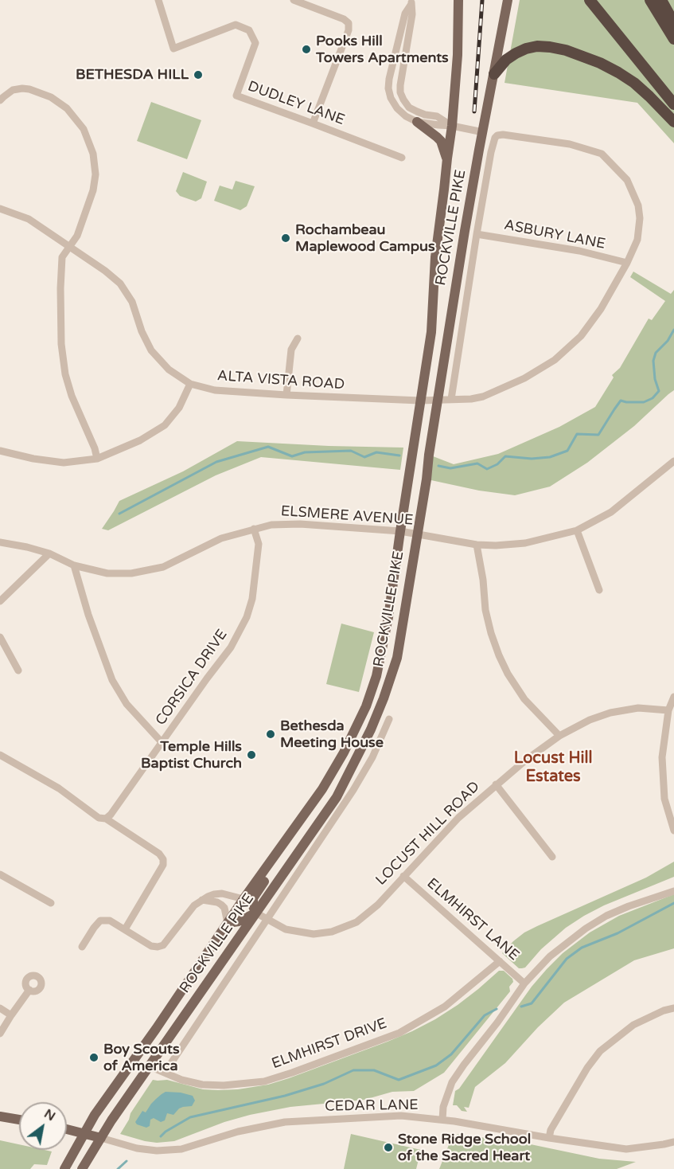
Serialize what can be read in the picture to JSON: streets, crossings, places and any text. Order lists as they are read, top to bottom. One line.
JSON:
{"streets":{"main road":["ROCKVILLE PIKE"],"street":["DUDLEY LANE","ASBURY LANE","ALTA VISTA ROAD","ELSMERE AVENUE","CORSICA DRIVE","LOCUST HILL ROAD","ELMHIRST LANE","ELMHIRST DRIVE","CEDAR LANE"]},"crossings":[["ROCKVILLE PIKE","ASBURY LANE"],["ROCKVILLE PIKE","ALTA VISTA ROAD"],["ROCKVILLE PIKE","ELSMERE AVENUE"],["ROCKVILLE PIKE","LOCUST HILL ROAD"],["ROCKVILLE PIKE","ELMHIRST DRIVE"],["ROCKVILLE PIKE","CEDAR LANE"],["ASBURY LANE","ALTA VISTA ROAD"],["ELSMERE AVENUE","CORSICA DRIVE"],["LOCUST HILL ROAD","ELMHIRST LANE"],["ELMHIRST LANE","ELMHIRST DRIVE"]],"districts":["Locust Hill Estates"],"places":["Pooks Hill Towers Apartments","BETHESDA HILL","Rochambeau Maplewood Campus","Bethesda Meeting House","Temple Hills Baptist Church","Boy Scouts of America","Stone Ridge School of the Sacred Heart"],"north":"top right"}
